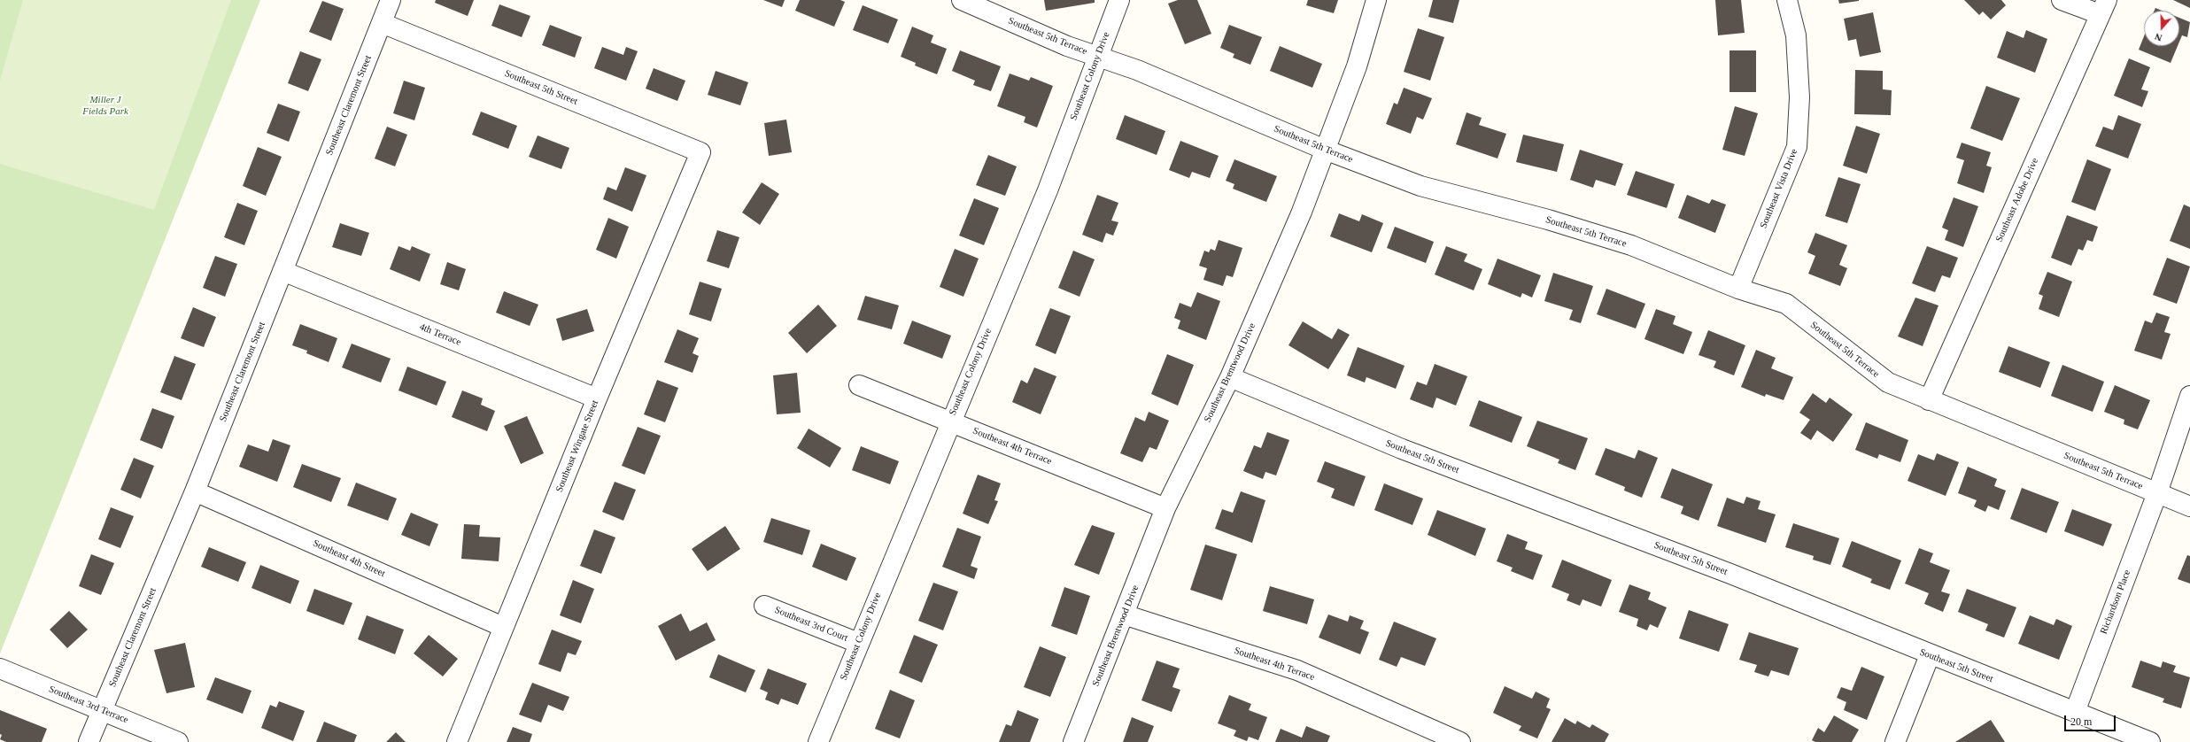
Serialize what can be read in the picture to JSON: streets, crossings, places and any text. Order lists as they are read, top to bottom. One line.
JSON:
{"streets":{"street":["Southeast 5th Terrace","Southeast Colony Drive","Southeast 5th Street","Southeast Claremont Street","Southeast Vista Drive","Southeast Adobe Drive","4th Terrace","Southeast Brentwood Drive","Southeast Wingate Street","Southeast 4th Terrace","Southeast 4th Street","Richardson Place","Southeast 3rd Court","Southeast 3rd Terrace"]},"crossings":[["Southeast 5th Terrace","Southeast Colony Drive"],["Southeast 5th Terrace","Southeast Vista Drive"],["Southeast 5th Terrace","Southeast Adobe Drive"],["Southeast 5th Terrace","Southeast Brentwood Drive"],["Southeast 5th Terrace","Richardson Place"],["Southeast Colony Drive","Southeast 4th Terrace"],["Southeast Colony Drive","Southeast 3rd Court"],["Southeast 5th Street","Southeast Claremont Street"],["Southeast 5th Street","Southeast Brentwood Drive"],["Southeast 5th Street","Southeast Wingate Street"],["Southeast 5th Street","Richardson Place"],["Southeast Claremont Street","4th Terrace"],["Southeast Claremont Street","Southeast 4th Street"],["Southeast Claremont Street","Southeast 3rd Terrace"],["4th Terrace","Southeast Wingate Street"],["Southeast Brentwood Drive","Southeast 4th Terrace"],["Southeast Wingate Street","Southeast 4th Street"]],"parks":["Miller J Fields Park"],"scale_bar":"20 m","north":"bottom"}
